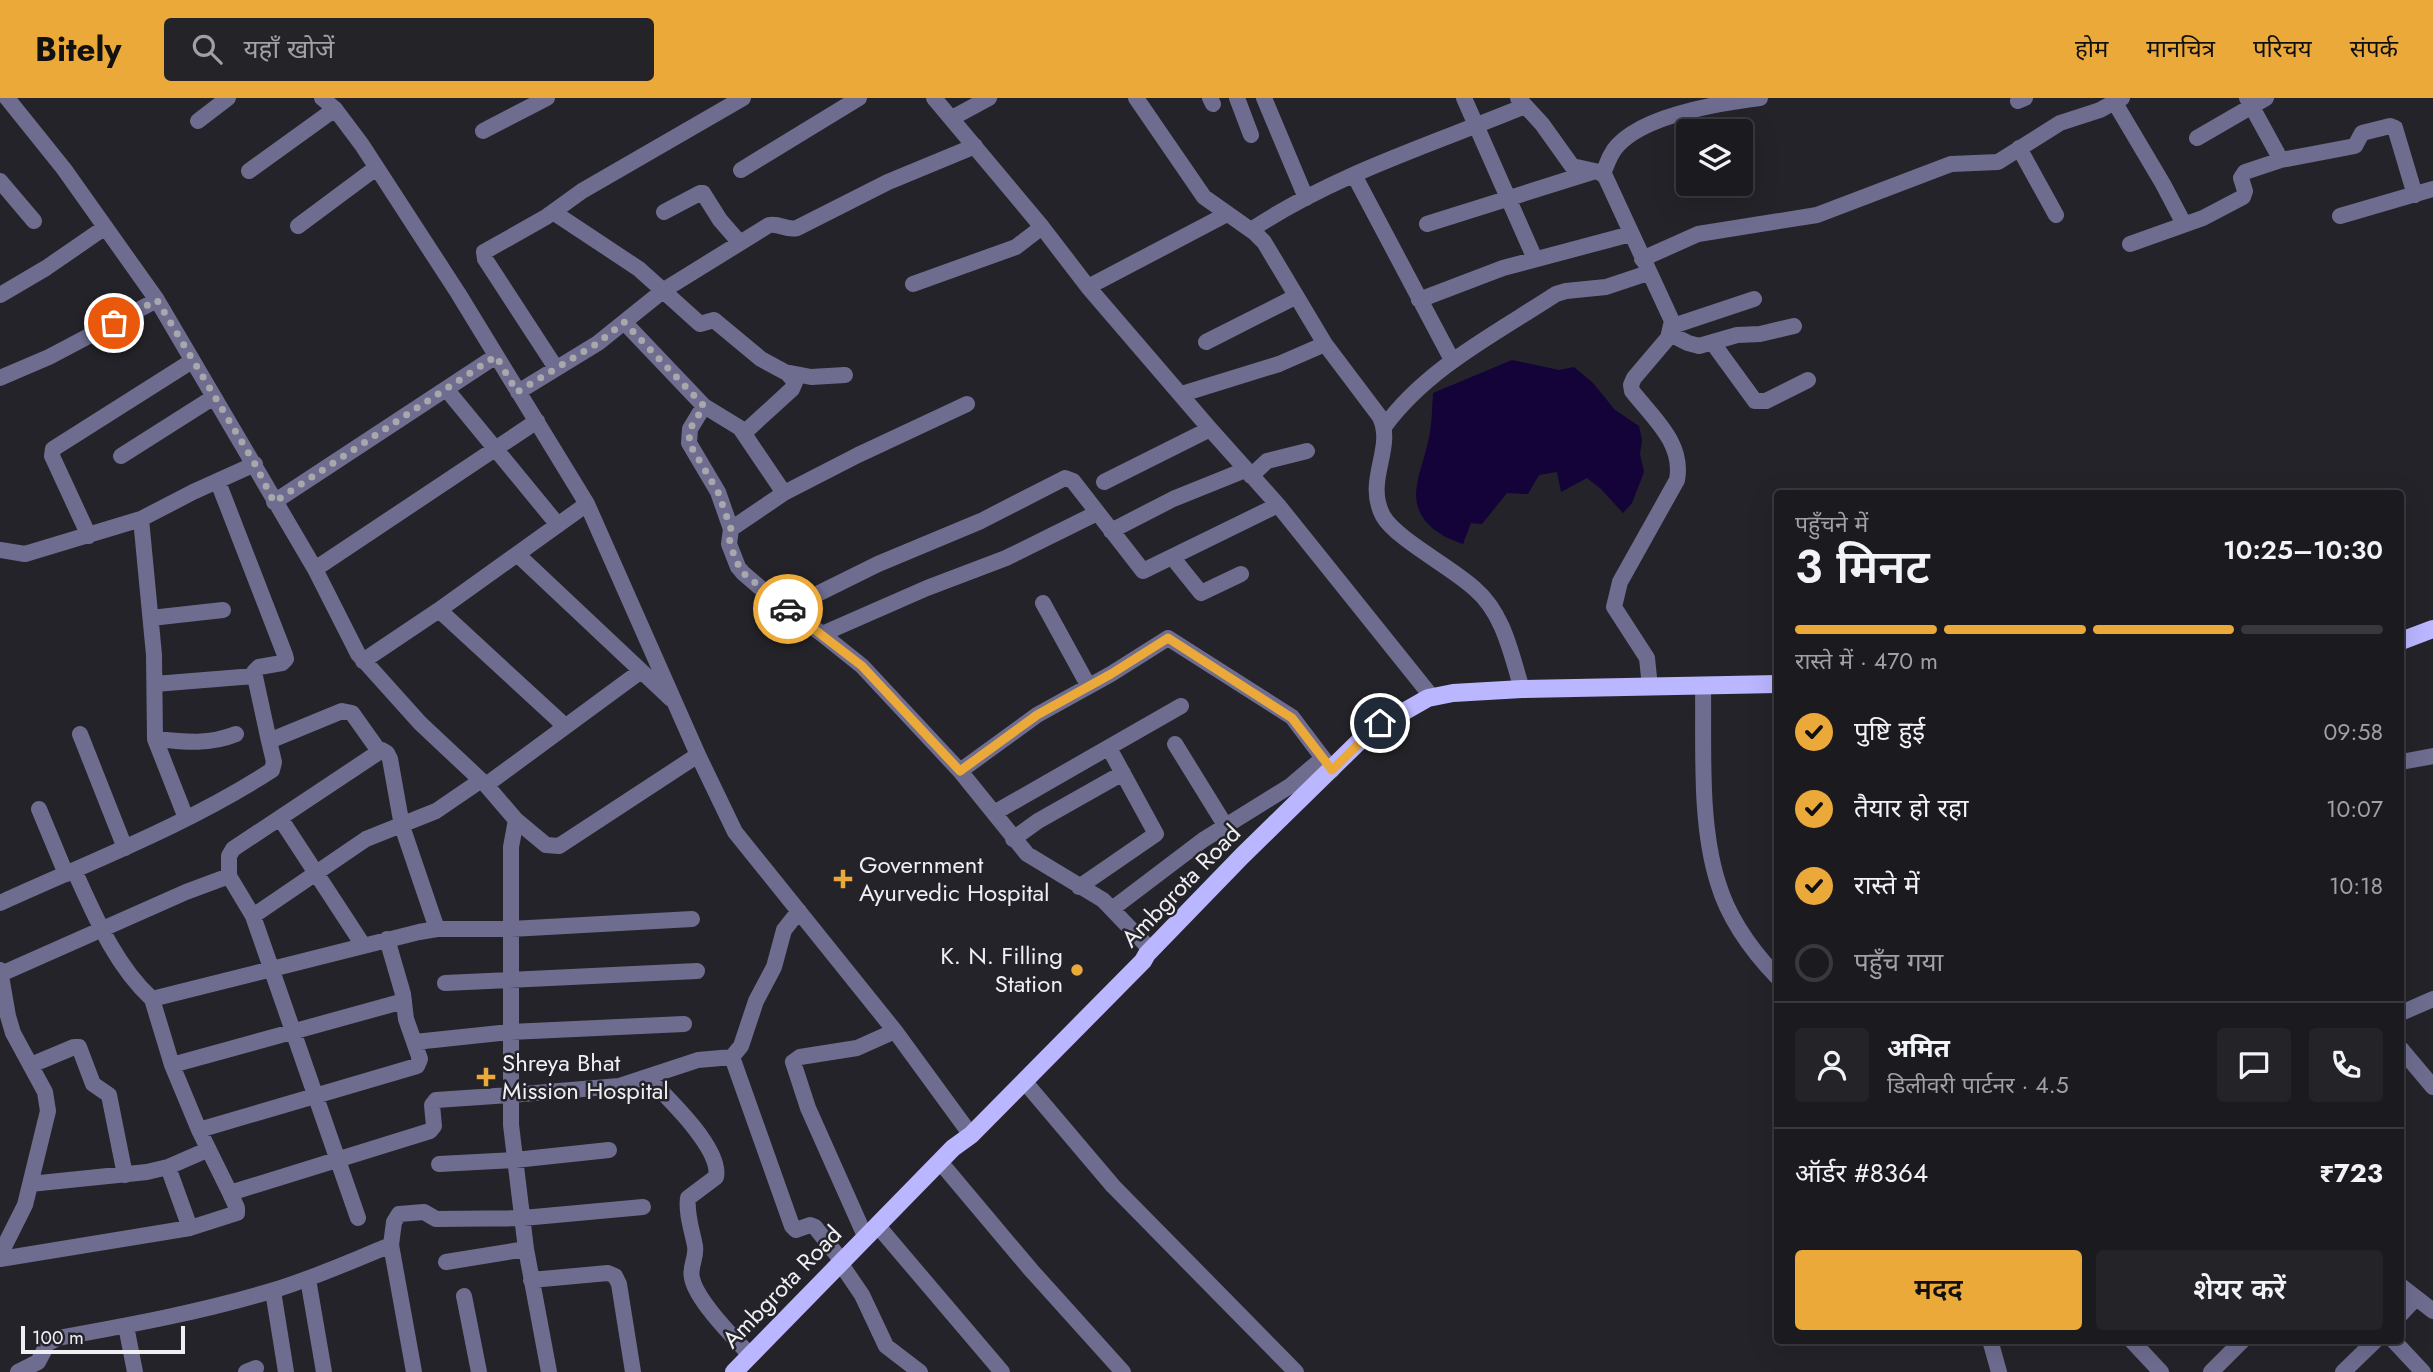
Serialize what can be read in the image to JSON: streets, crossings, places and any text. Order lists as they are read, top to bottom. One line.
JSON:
{"streets":{"main road":["Ambgrota Road"]},"places":{"health":["Government Ayurvedic Hospital","Shreya Bhat Mission Hospital"],"other":["K. N. Filling Station"]},"scale_bar":"100 m","page":{"header":"Bitely","search":"यहाँ खोजें","nav":["होम","मानचित्र","परिचय","संपर्क"],"heading":["3 मिनट","पहुँचने में","10:25–10:30"],"panel":["अमित","डिलीवरी पार्टनर · 4.5","ऑर्डर #8364","₹723"],"bar":"रास्ते में · 470 m","list":[["पुष्टि हुई","09:58"],["तैयार हो रहा","10:07"],["रास्ते में","10:18"],"पहुँच गया"],"buttons":["मदद","शेयर करें"],"scale":"100 m"}}
